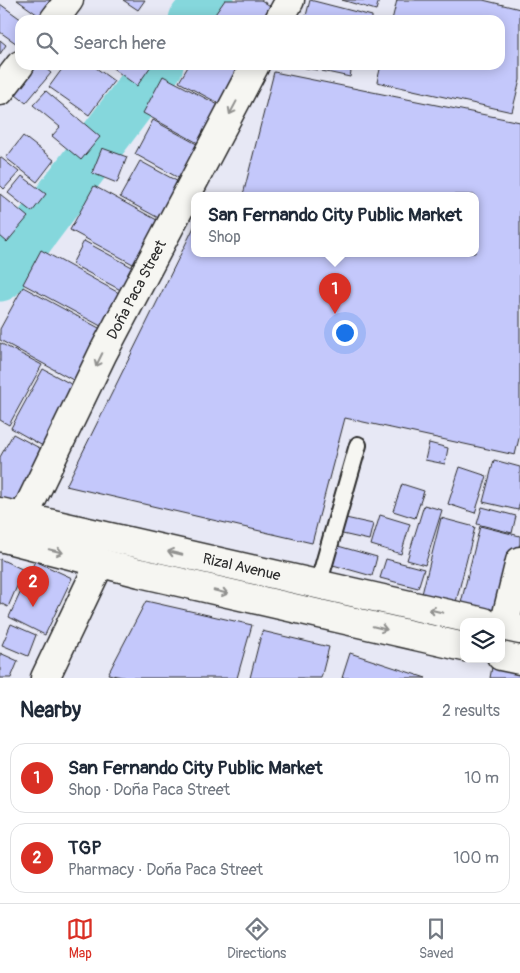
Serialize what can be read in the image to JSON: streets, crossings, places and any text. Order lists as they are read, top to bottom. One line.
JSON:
{"streets":{"street":["Doña Paca Street","Rizal Avenue"]},"crossings":[["Doña Paca Street","Rizal Avenue"]],"one_way":["Doña Paca Street"],"page":{"search":"Search here","popup":["San Fernando City Public Market","Shop"],"pins":["1","2"],"heading":["Nearby","2 results"],"list":[{"mark":"1","name":"San Fernando City Public Market","note":"Shop · Doña Paca Street","value":"10 m"},{"mark":"2","name":"TGP","note":"Pharmacy · Doña Paca Street","value":"100 m"}],"nav":["Map","Directions","Saved"]}}
